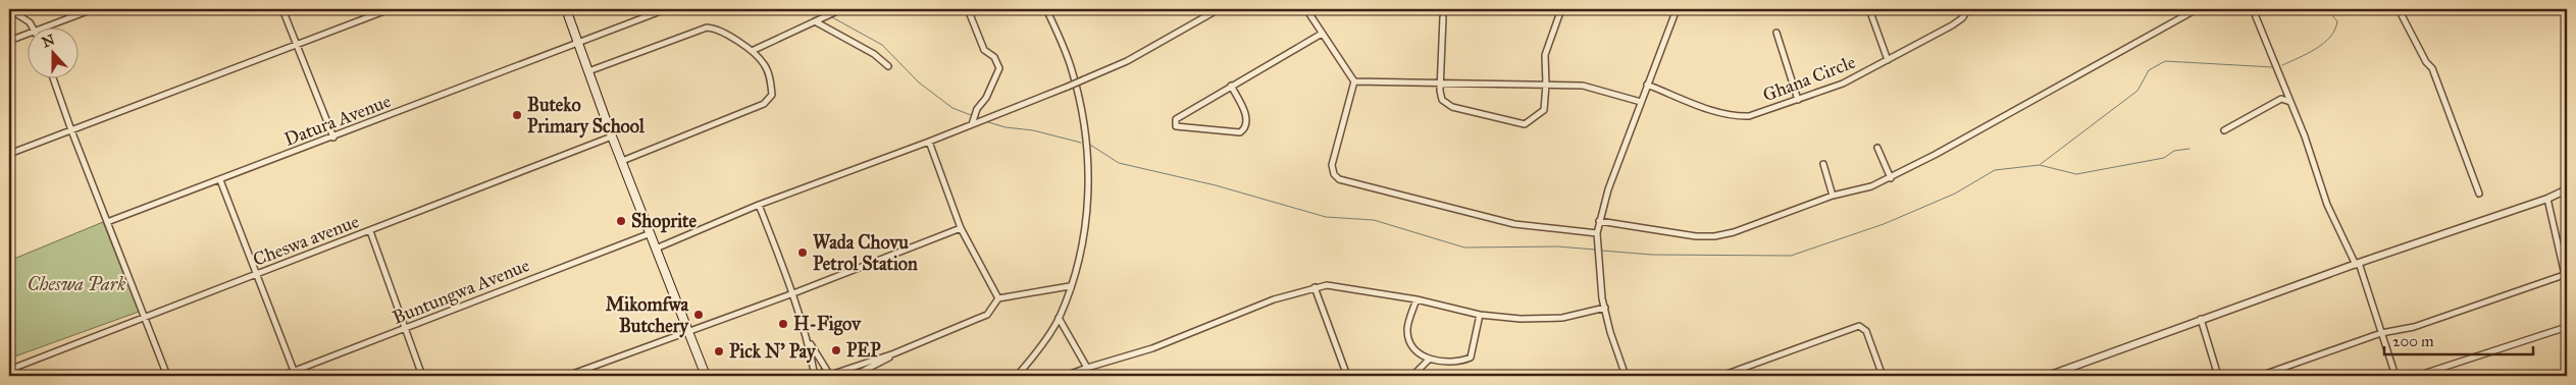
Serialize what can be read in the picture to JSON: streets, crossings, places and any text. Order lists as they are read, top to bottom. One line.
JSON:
{"streets":{"street":["Ghana Circle","Datura Avenue","Cheswa avenue","Buntungwa Avenue"]},"parks":["Cheswa Park"],"places":["Buteko Primary School","Shoprite","Wada Chovu Petrol Station","Mikomfwa Butchery","H-Figov","PEP","Pick N' Pay"],"scale_bar":"200 m","north":"top"}
